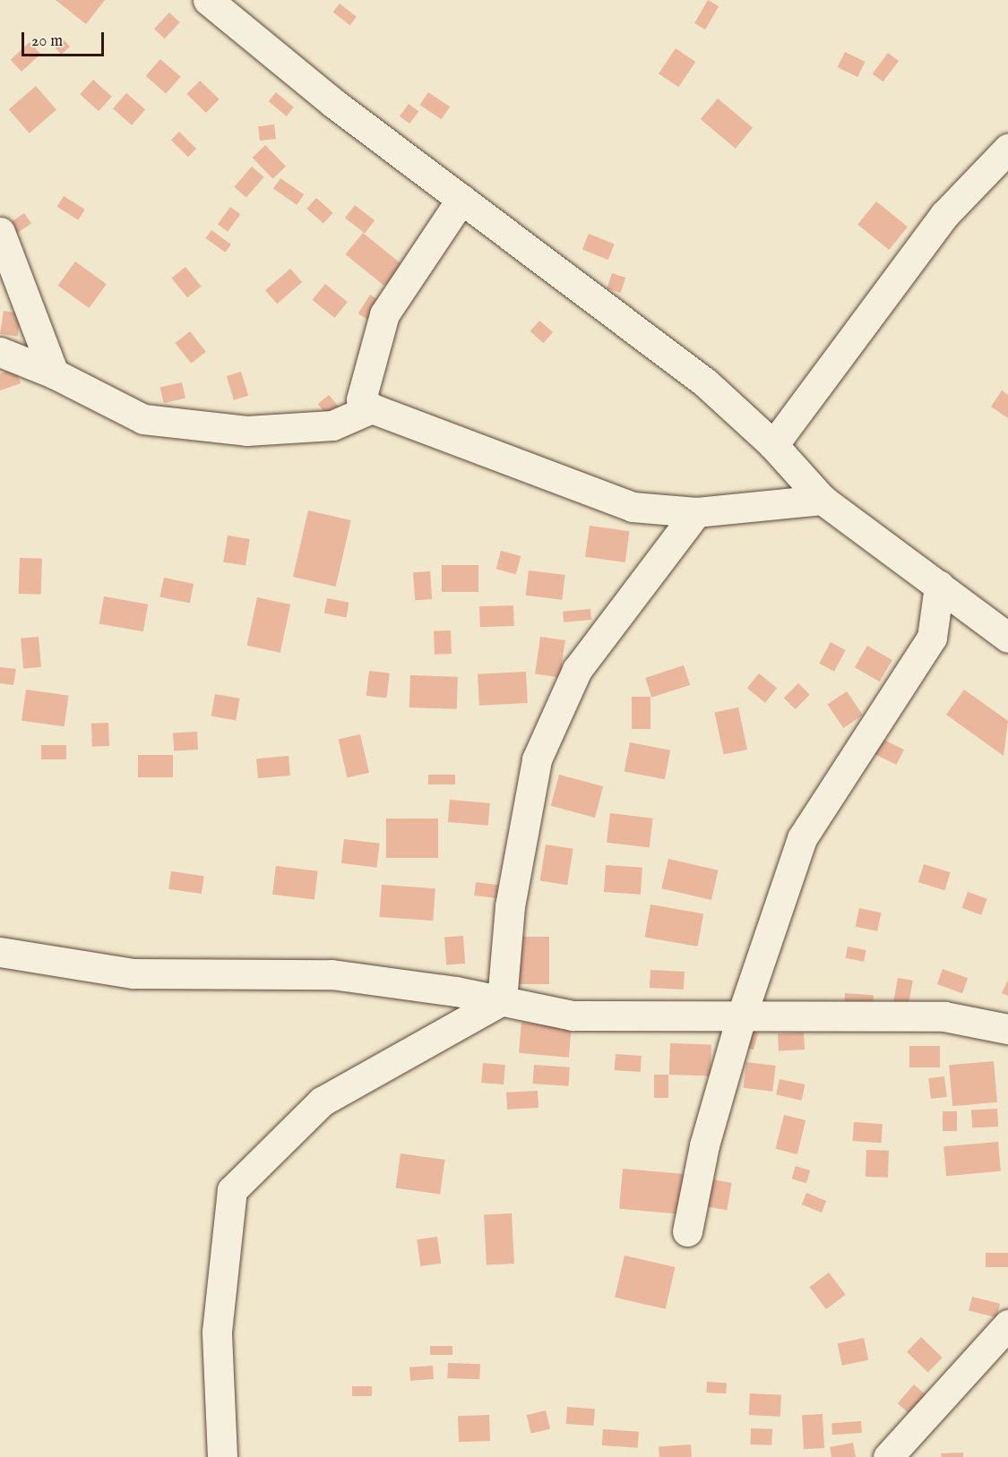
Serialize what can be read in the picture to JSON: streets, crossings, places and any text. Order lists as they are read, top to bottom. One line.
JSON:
{"scale_bar":"20 m"}
